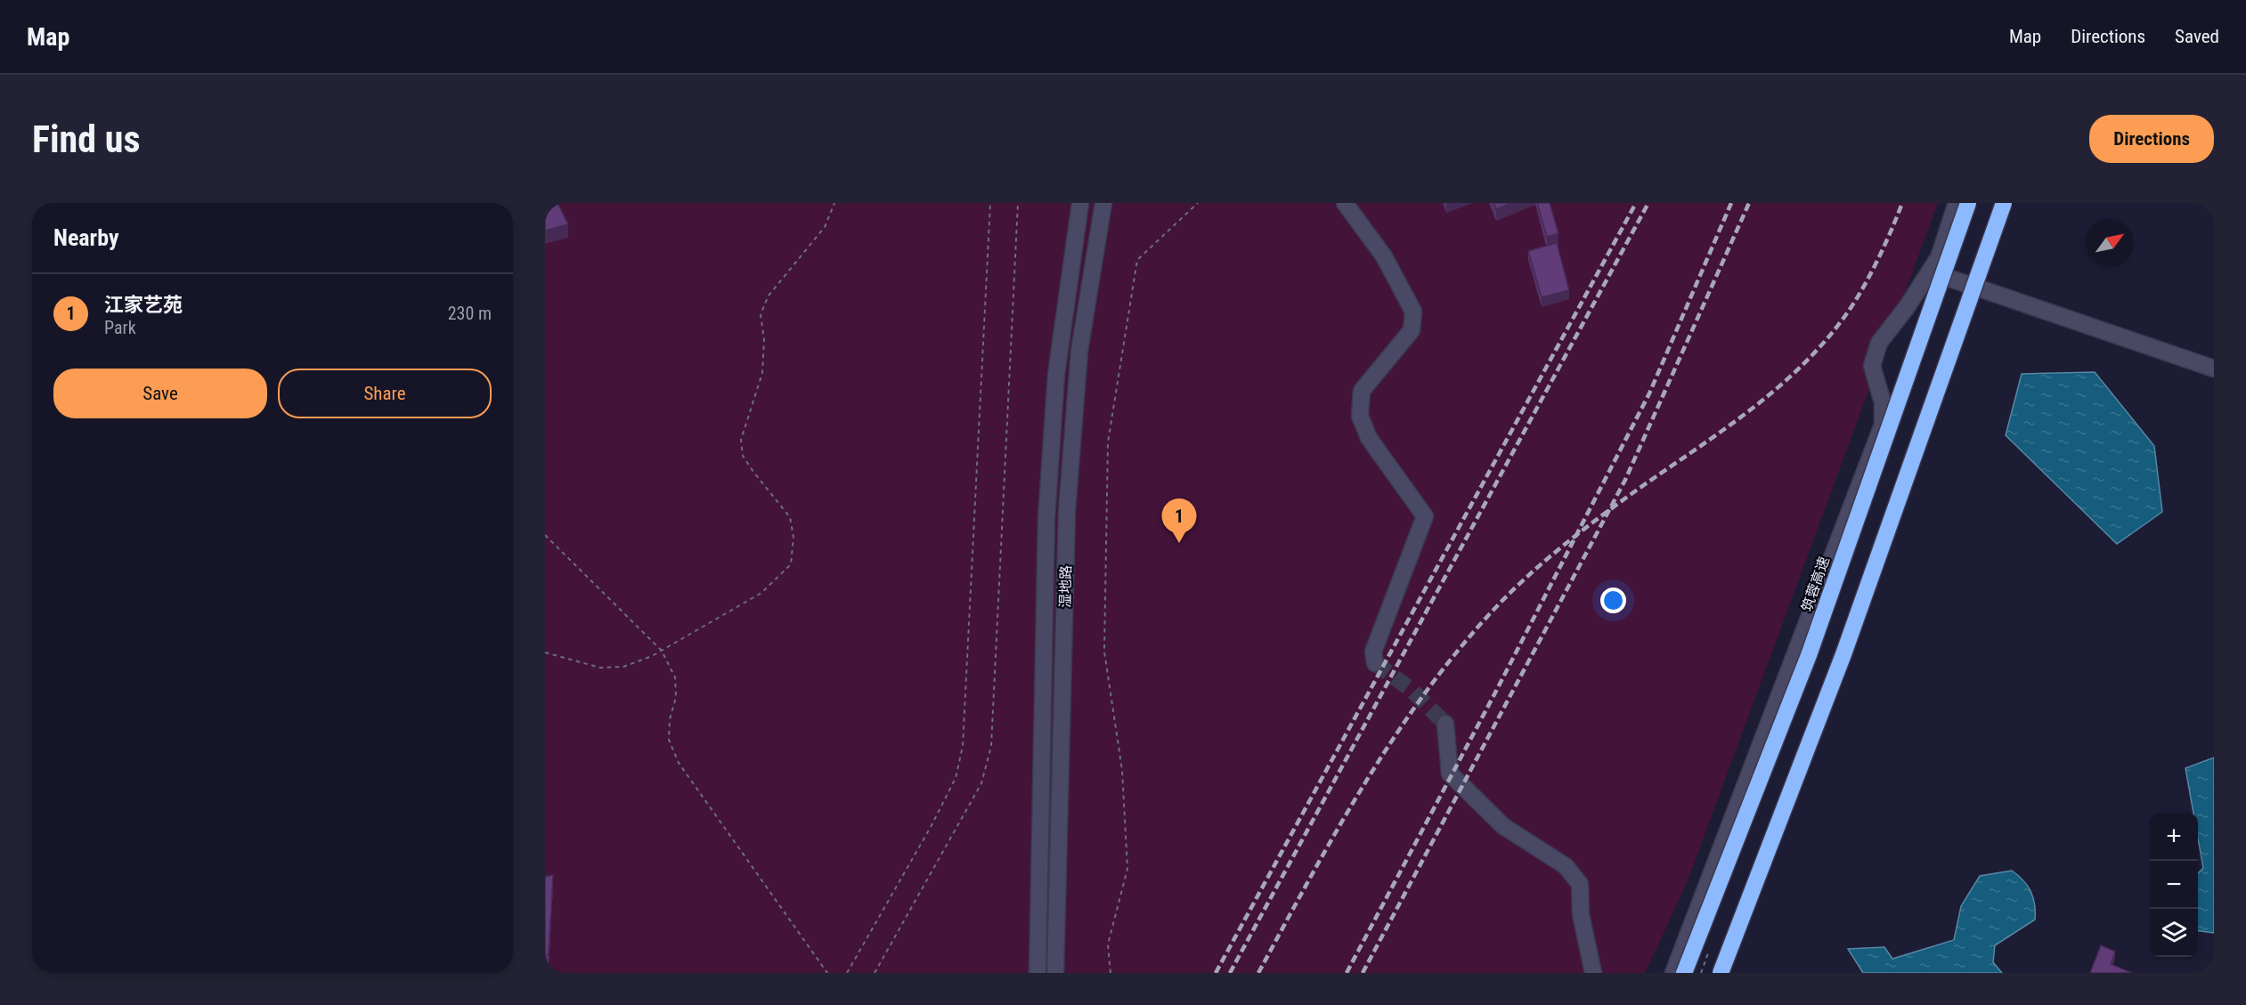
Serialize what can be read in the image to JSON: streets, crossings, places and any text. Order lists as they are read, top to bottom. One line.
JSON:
{"streets":{"highway":["筑蓉高速"],"street":["湿地路"]},"north":"top right","page":{"header":"Map","nav":["Map","Directions","Saved"],"buttons":["Directions",["Save","Share"]],"title":"Find us","heading":"Nearby","list":[{"mark":"1","name":"江家艺苑","note":"Park","value":"230 m"}],"pins":"1","map_buttons":["+","−"]}}
